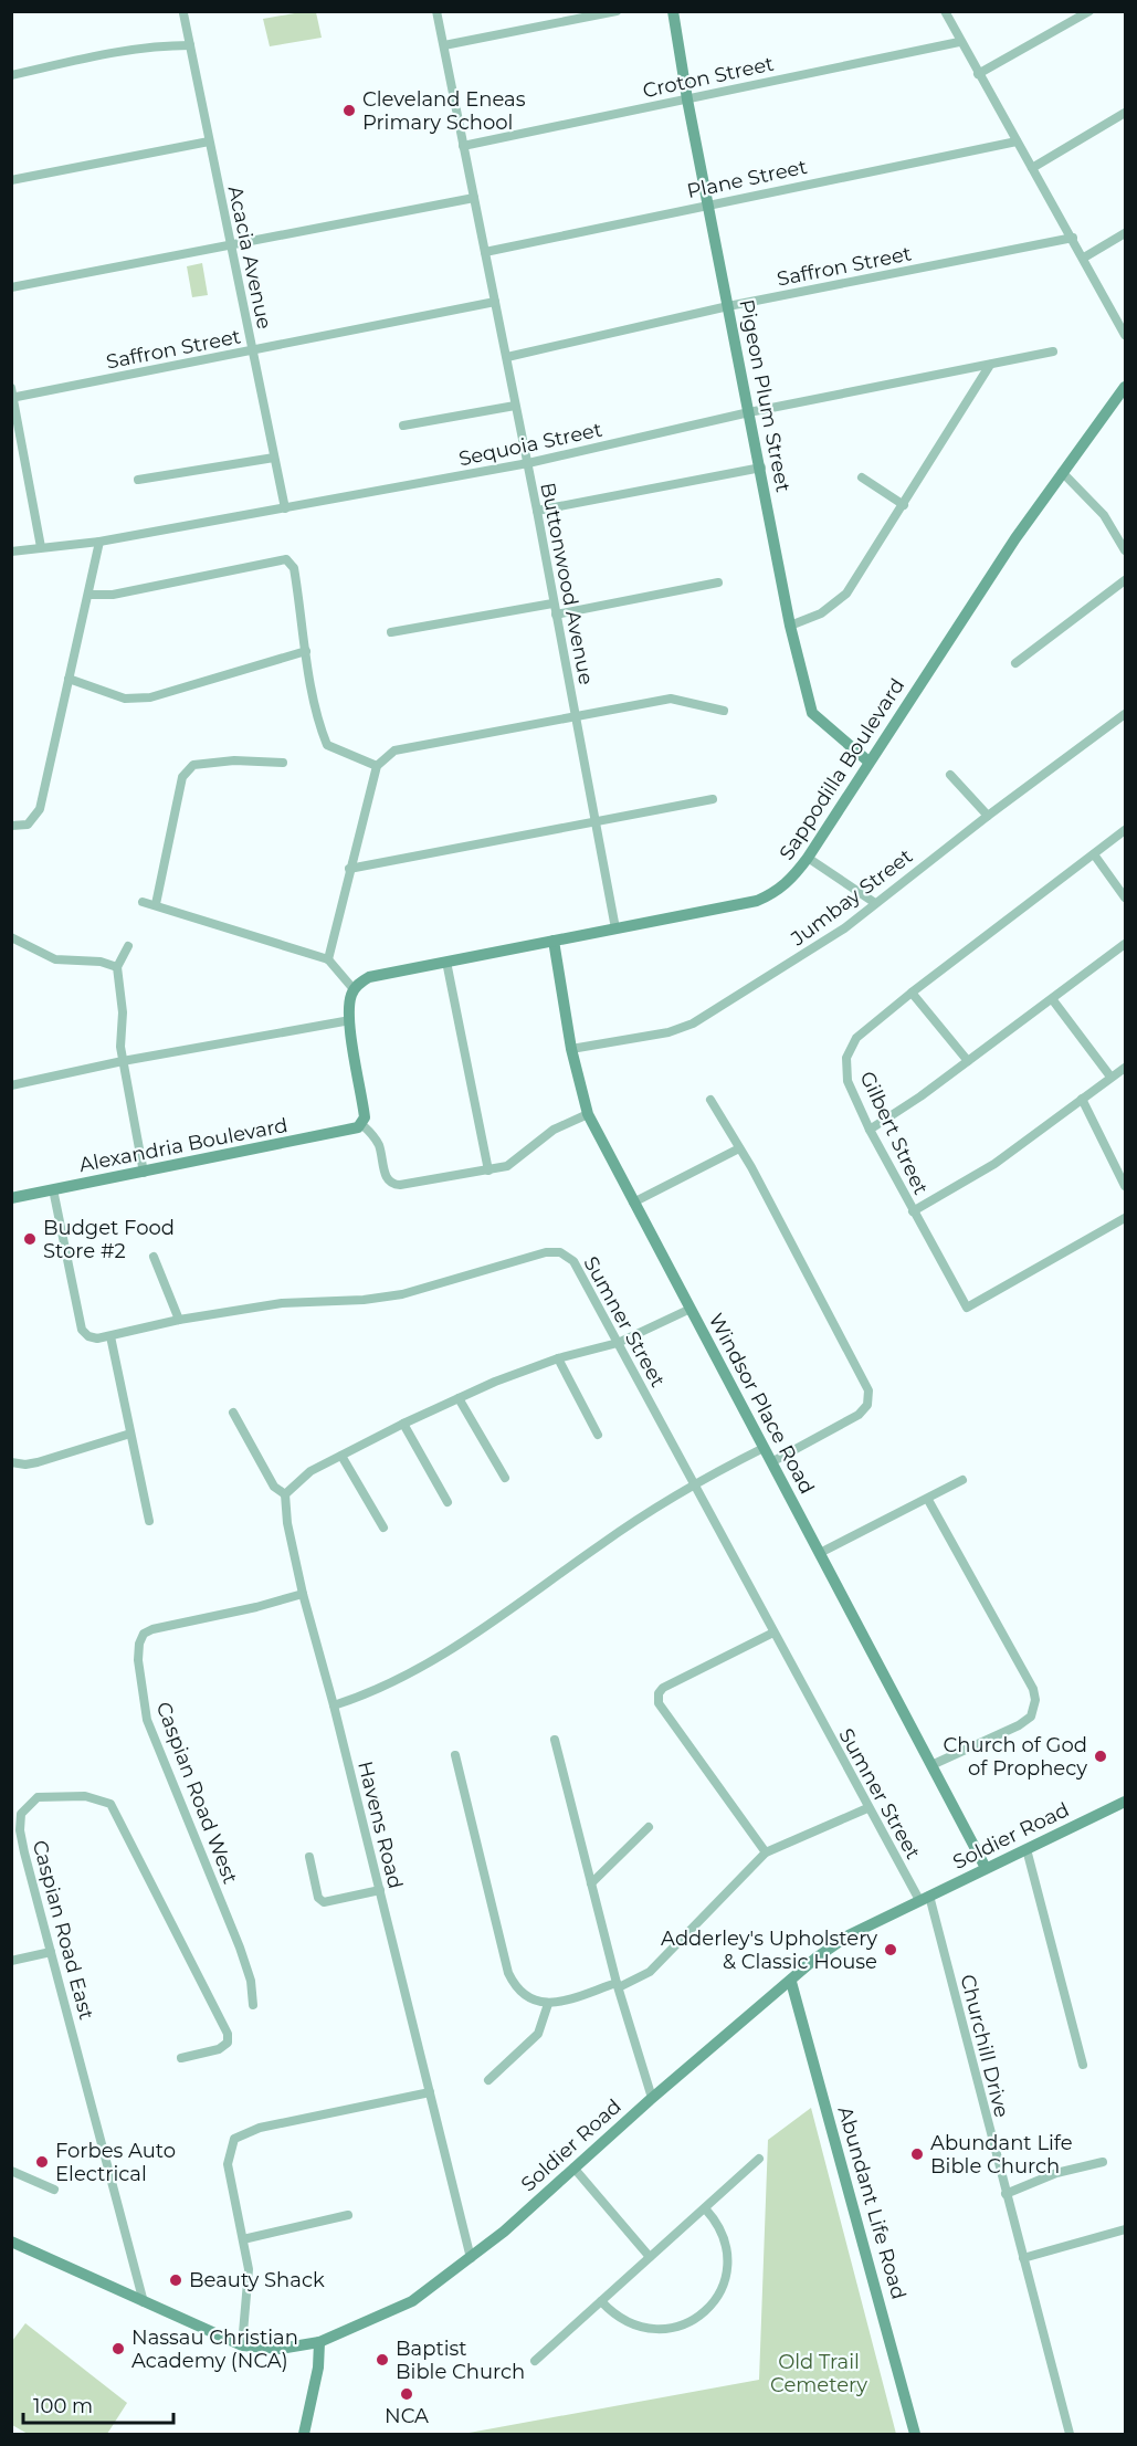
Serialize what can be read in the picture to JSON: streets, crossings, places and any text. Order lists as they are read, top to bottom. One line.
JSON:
{"streets":{"street":["Croton Street","Plane Street","Acacia Avenue","Saffron Street","Pigeon Plum Street","Sequoia Street","Buttonwood Avenue","Sappodilla Boulevard","Jumbay Street","Gilbert Street","Alexandria Boulevard","Sumner Street","Windsor Place Road","Caspian Road West","Havens Road","Soldier Road","Caspian Road East","Churchill Drive","Abundant Life Road"]},"crossings":[["Croton Street","Pigeon Plum Street"],["Croton Street","Buttonwood Avenue"],["Plane Street","Pigeon Plum Street"],["Plane Street","Buttonwood Avenue"],["Acacia Avenue","Saffron Street"],["Acacia Avenue","Sequoia Street"],["Saffron Street","Pigeon Plum Street"],["Saffron Street","Buttonwood Avenue"],["Pigeon Plum Street","Sequoia Street"],["Pigeon Plum Street","Sappodilla Boulevard"],["Sequoia Street","Buttonwood Avenue"],["Buttonwood Avenue","Sappodilla Boulevard"],["Sappodilla Boulevard","Windsor Place Road"],["Jumbay Street","Windsor Place Road"],["Alexandria Boulevard","Sumner Street"],["Sumner Street","Soldier Road"],["Sumner Street","Churchill Drive"],["Windsor Place Road","Soldier Road"],["Caspian Road West","Havens Road"],["Havens Road","Soldier Road"],["Soldier Road","Caspian Road East"],["Soldier Road","Churchill Drive"],["Soldier Road","Abundant Life Road"]],"parks":["Old Trail Cemetery"],"places":["Cleveland Eneas Primary School","Budget Food Store #2","Church of God of Prophecy","Adderley's Upholstery & Classic House","Abundant Life Bible Church","Forbes Auto Electrical","Beauty Shack","Nassau Christian Academy (NCA)","Baptist Bible Church","NCA"],"scale_bar":"100 m"}
